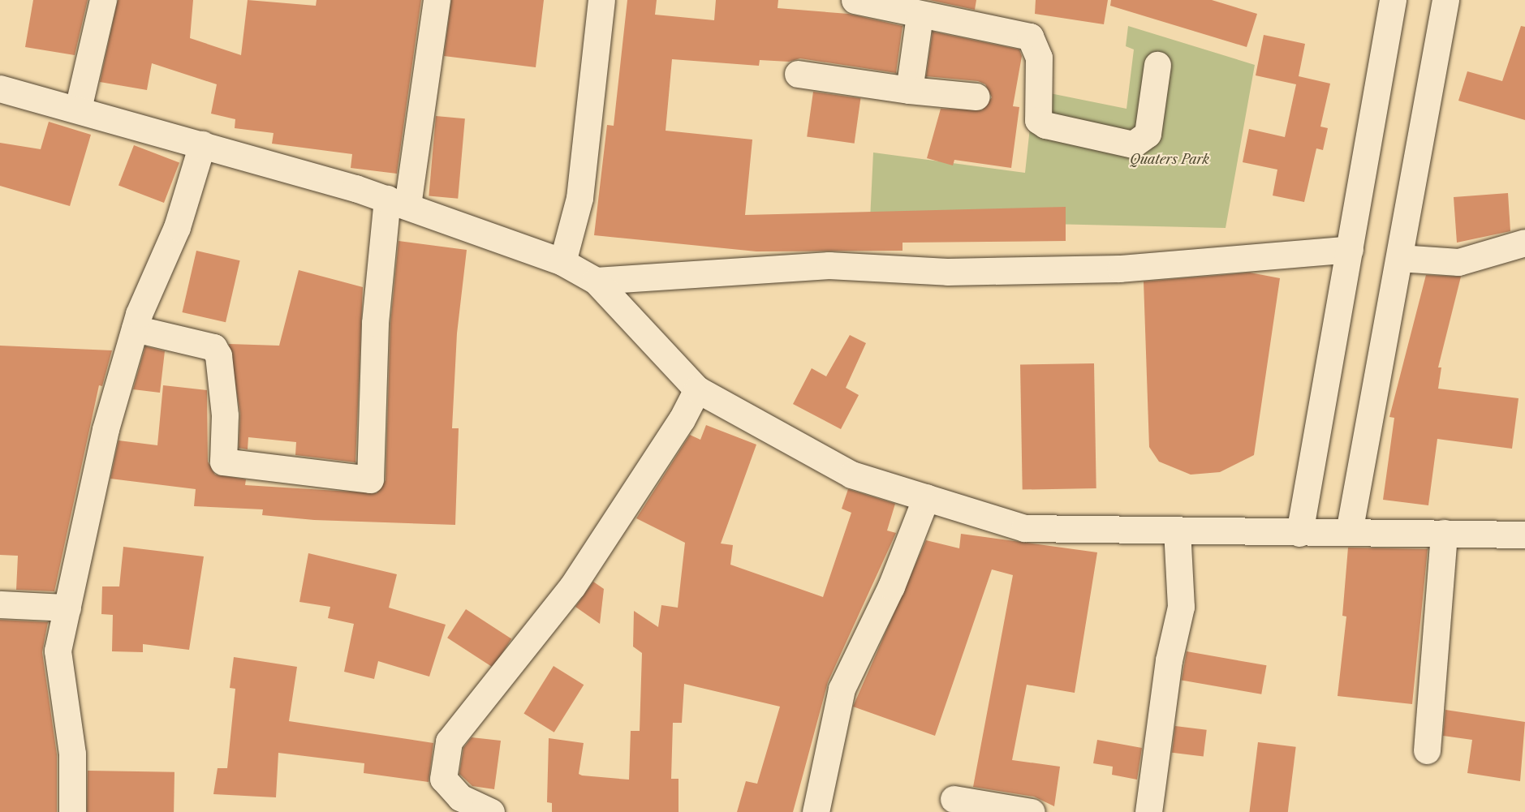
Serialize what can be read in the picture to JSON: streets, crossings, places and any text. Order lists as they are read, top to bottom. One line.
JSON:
{"parks":["Quaters Park"]}
